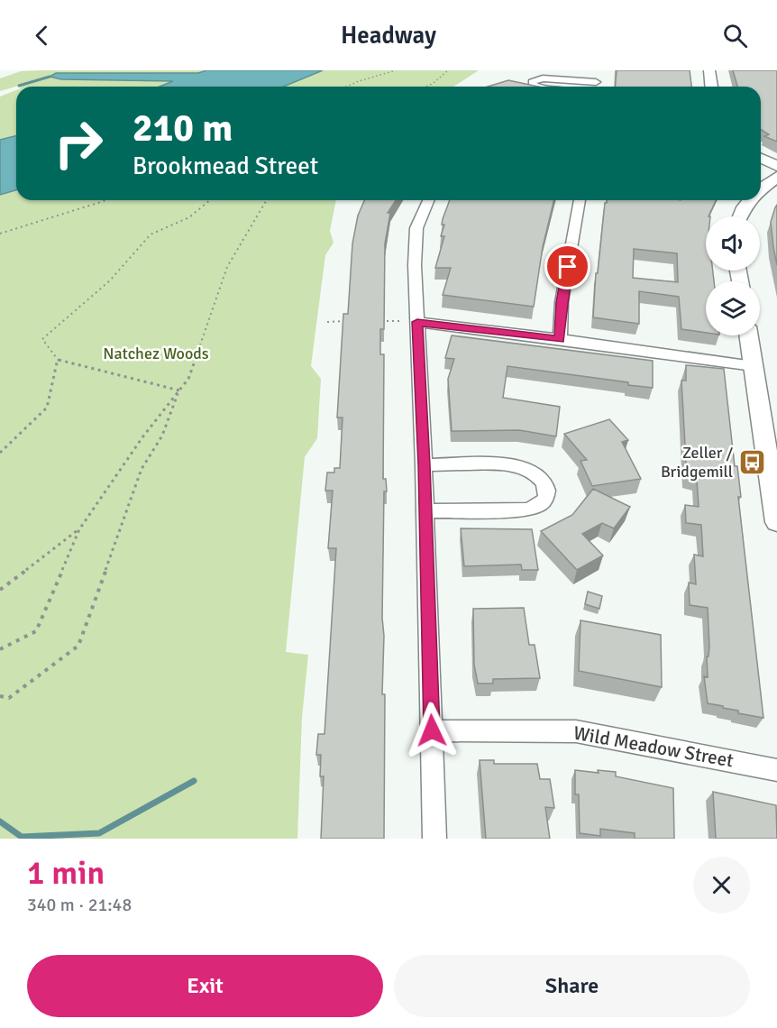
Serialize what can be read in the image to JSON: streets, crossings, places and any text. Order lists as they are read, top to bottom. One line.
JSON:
{"streets":{"street":["Wild Meadow Street"]},"parks":["Natchez Woods"],"places":{"bus stop":["Zeller / Bridgemill"]},"page":{"header":"Headway","turn":["210 m","Brookmead Street"],"heading":["1 min","340 m · 21:48"],"buttons":["Exit","Share"]}}
